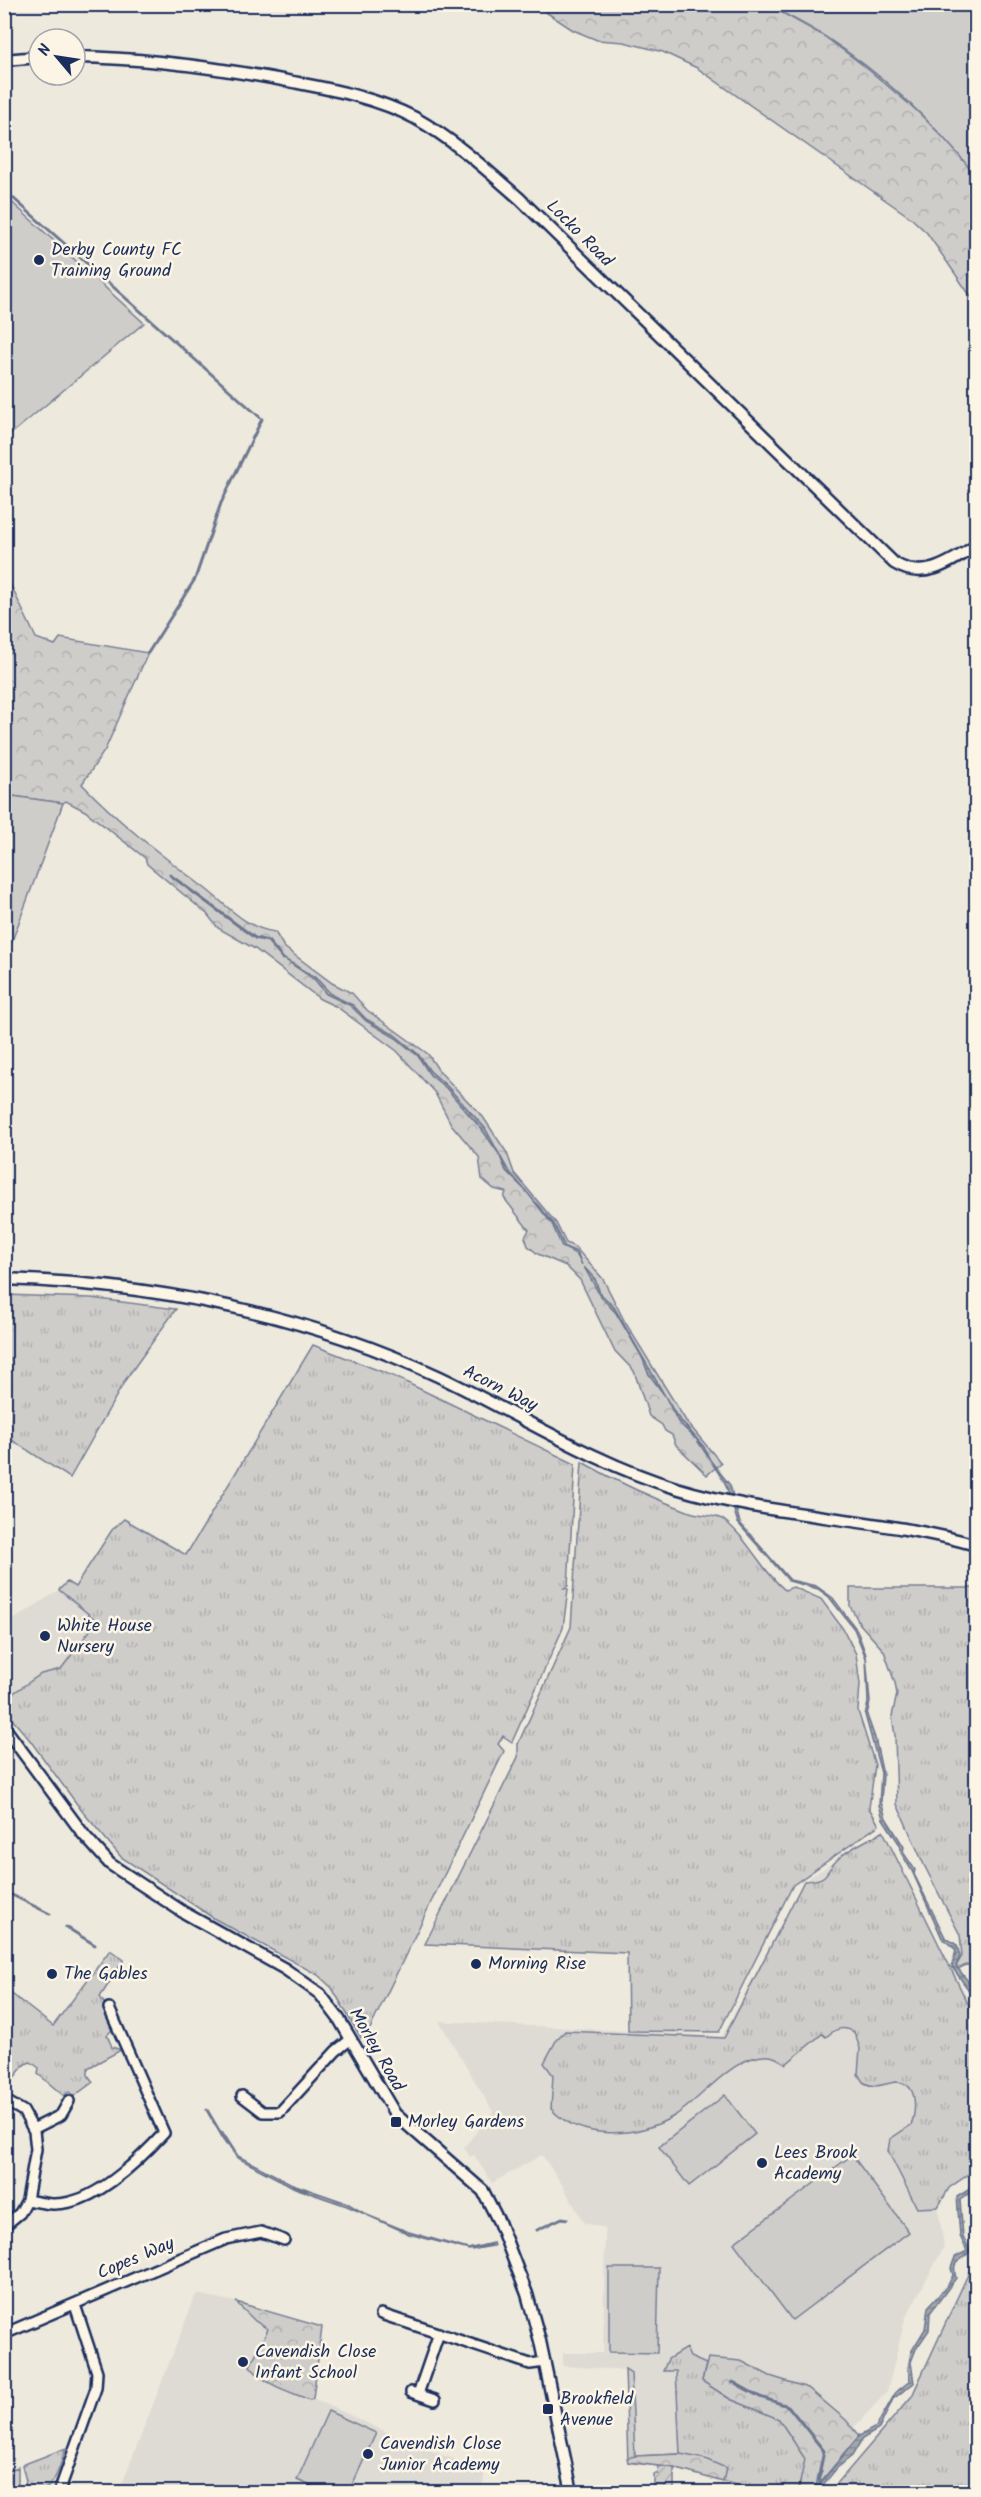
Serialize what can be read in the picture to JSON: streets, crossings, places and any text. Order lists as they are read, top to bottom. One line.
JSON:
{"streets":{"street":["Locko Road","Acorn Way","Morley Road","Copes Way"]},"places":{"other":["Derby County FC Training Ground","White House Nursery","Morning Rise","The Gables","Lees Brook Academy","Cavendish Close Infant School","Cavendish Close Junior Academy"],"transit":["Morley Gardens","Brookfield Avenue"]},"north":"top left"}
